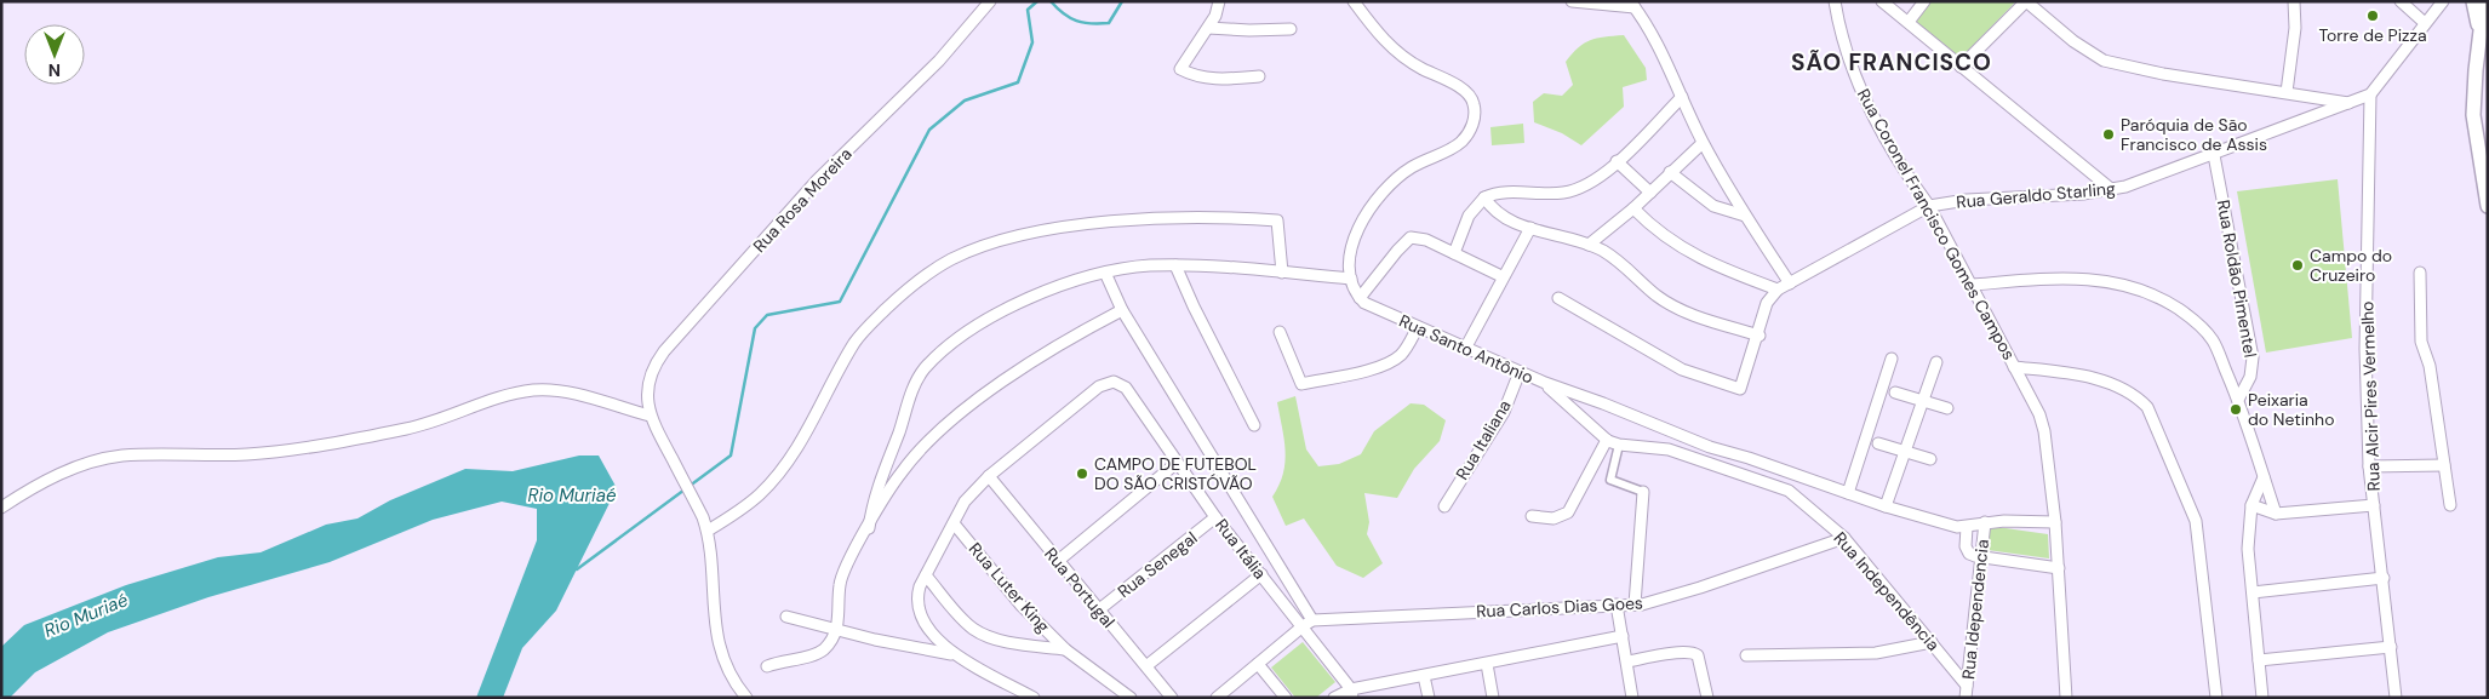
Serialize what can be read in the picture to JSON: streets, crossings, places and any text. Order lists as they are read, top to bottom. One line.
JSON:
{"streets":{"street":["Rua Geraldo Starling","Rua Rosa Moreira","Rua Coronel Francisco Gomes Campos","Rua Roldão Pimentel","Rua Santo Antônio","Rua Alcir Pires Vermelho","Rua Italiana","Rua Itália","Rua Senegal","Rua Luter King","Rua Portugal","Rua Independência","Rua Carlos Dias Goes","Rua Idependencia"]},"crossings":[["Rua Geraldo Starling","Rua Coronel Francisco Gomes Campos"],["Rua Geraldo Starling","Rua Roldão Pimentel"],["Rua Geraldo Starling","Rua Alcir Pires Vermelho"],["Rua Santo Antônio","Rua Italiana"],["Rua Santo Antônio","Rua Independência"],["Rua Itália","Rua Senegal"],["Rua Itália","Rua Luter King"],["Rua Itália","Rua Portugal"],["Rua Itália","Rua Carlos Dias Goes"],["Rua Senegal","Rua Portugal"],["Rua Independência","Rua Carlos Dias Goes"],["Rua Independência","Rua Idependencia"]],"districts":["SÃO FRANCISCO"],"water":["Rio Muriaé"],"places":["Torre de Pizza","Paróquia de São Francisco de Assis","Campo do Cruzeiro","Peixaria do Netinho","CAMPO DE FUTEBOL DO SÃO CRISTÓVÃO"],"north":"bottom"}
